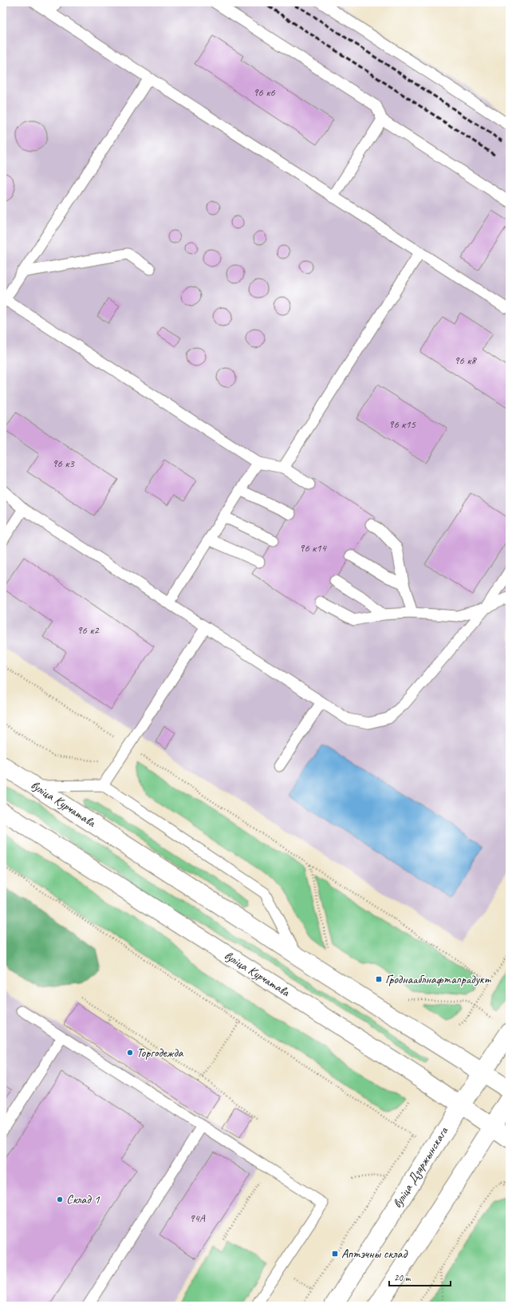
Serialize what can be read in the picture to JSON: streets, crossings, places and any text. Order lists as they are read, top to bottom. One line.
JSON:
{"streets":{"main road":["вуліца Курчатава","вуліца Дзяржынскага"]},"crossings":[["вуліца Курчатава","вуліца Дзяржынскага"]],"places":{"transit":["Гроднааблнафтапрадукт","Аптэчны склад"],"other":["Торгодежда","Склад 1"]},"house_numbers":["96 к6","96 к8","96 к15","96 к3","96 к14","96 к2","94А"],"scale_bar":"20 m"}
